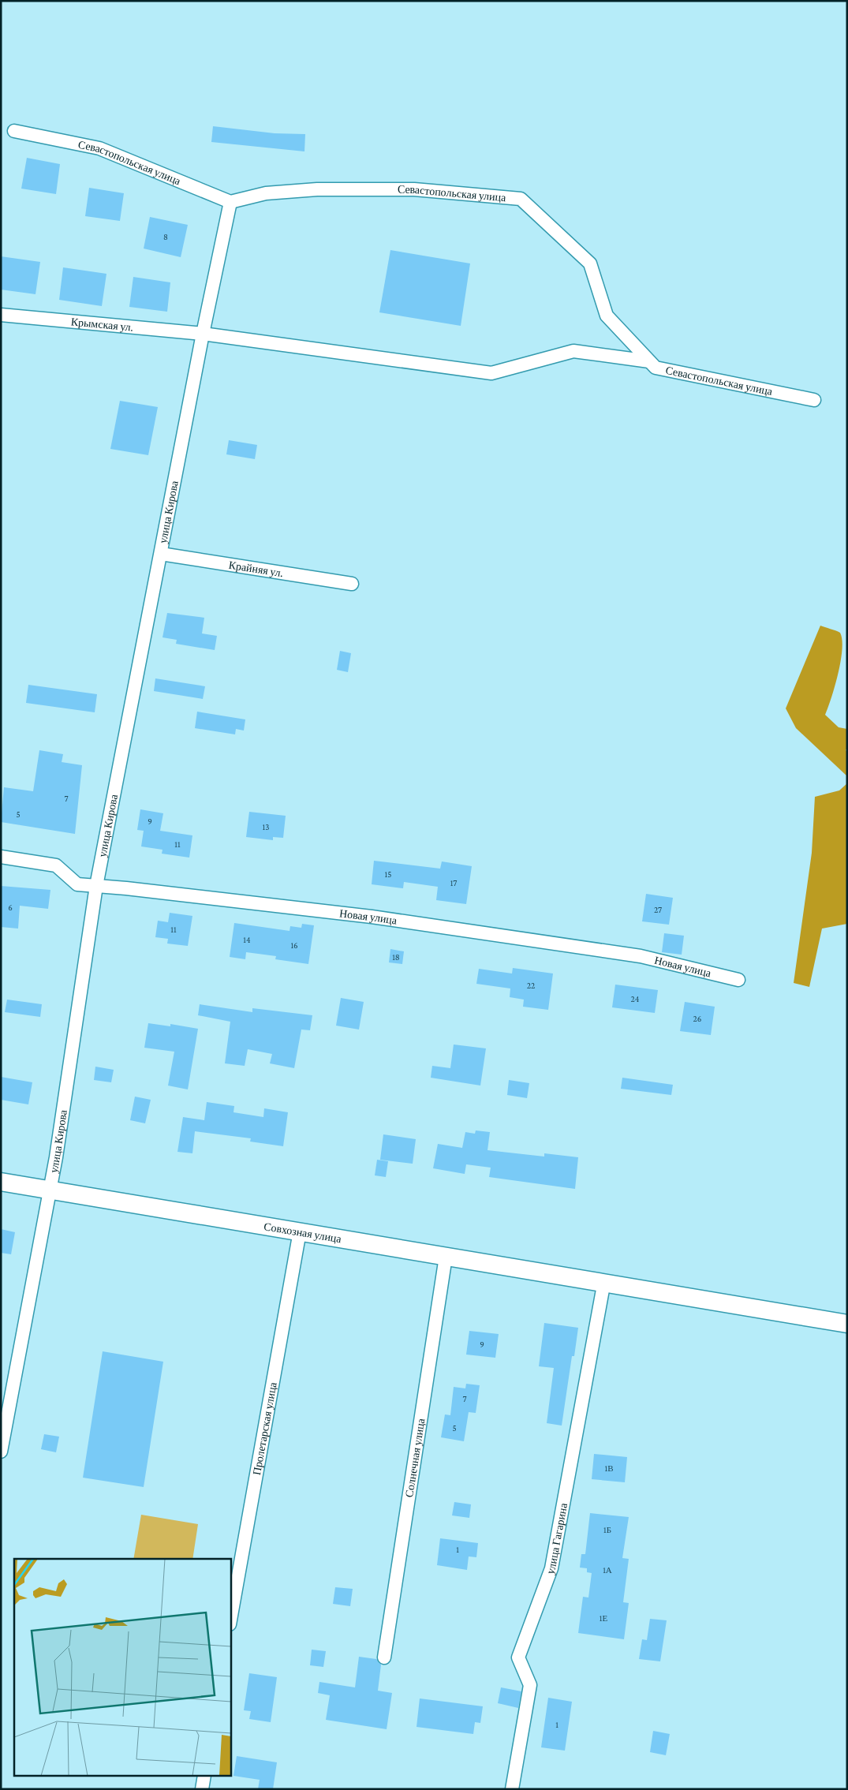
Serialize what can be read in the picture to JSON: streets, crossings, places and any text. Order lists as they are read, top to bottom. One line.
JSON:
{"streets":{"main road":["Совхозная улица"],"street":["Севастопольская улица","Крымская ул.","улица Кирова","Крайняя ул.","Новая улица","Пролетарская улица","Солнечная улица","улица Гагарина"]},"crossings":[["Севастопольская улица","Крымская ул."],["Севастопольская улица","улица Кирова"],["Крымская ул.","улица Кирова"],["улица Кирова","Крайняя ул."],["улица Кирова","Новая улица"],["улица Кирова","Совхозная улица"],["Совхозная улица","Пролетарская улица"],["Совхозная улица","Солнечная улица"],["Совхозная улица","улица Гагарина"]],"house_numbers":["8","7","5","9","13","11","15","17","6","27","11","14","16","18","22","24","26","9","7","5","1В","1Б","1","1А","1Е","1"]}
